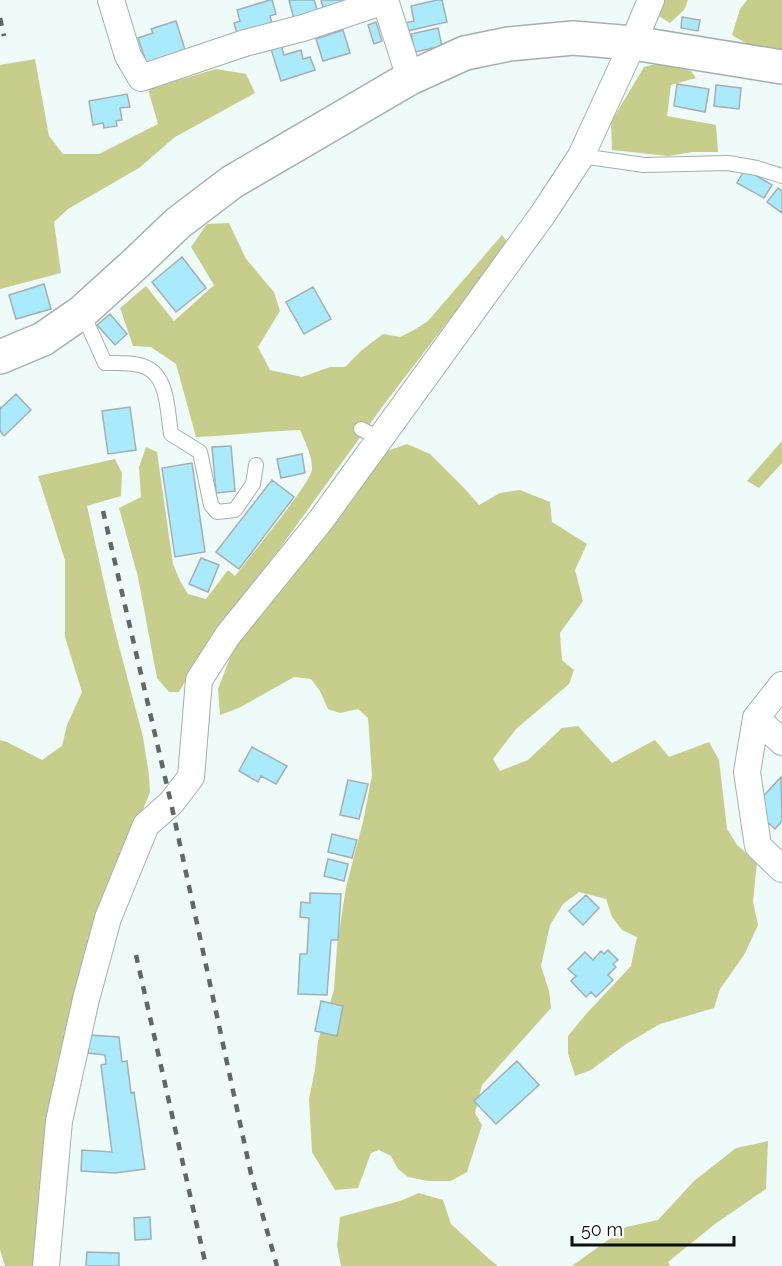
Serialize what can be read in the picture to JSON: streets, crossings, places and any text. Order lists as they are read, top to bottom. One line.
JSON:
{"scale_bar":"50 m"}
